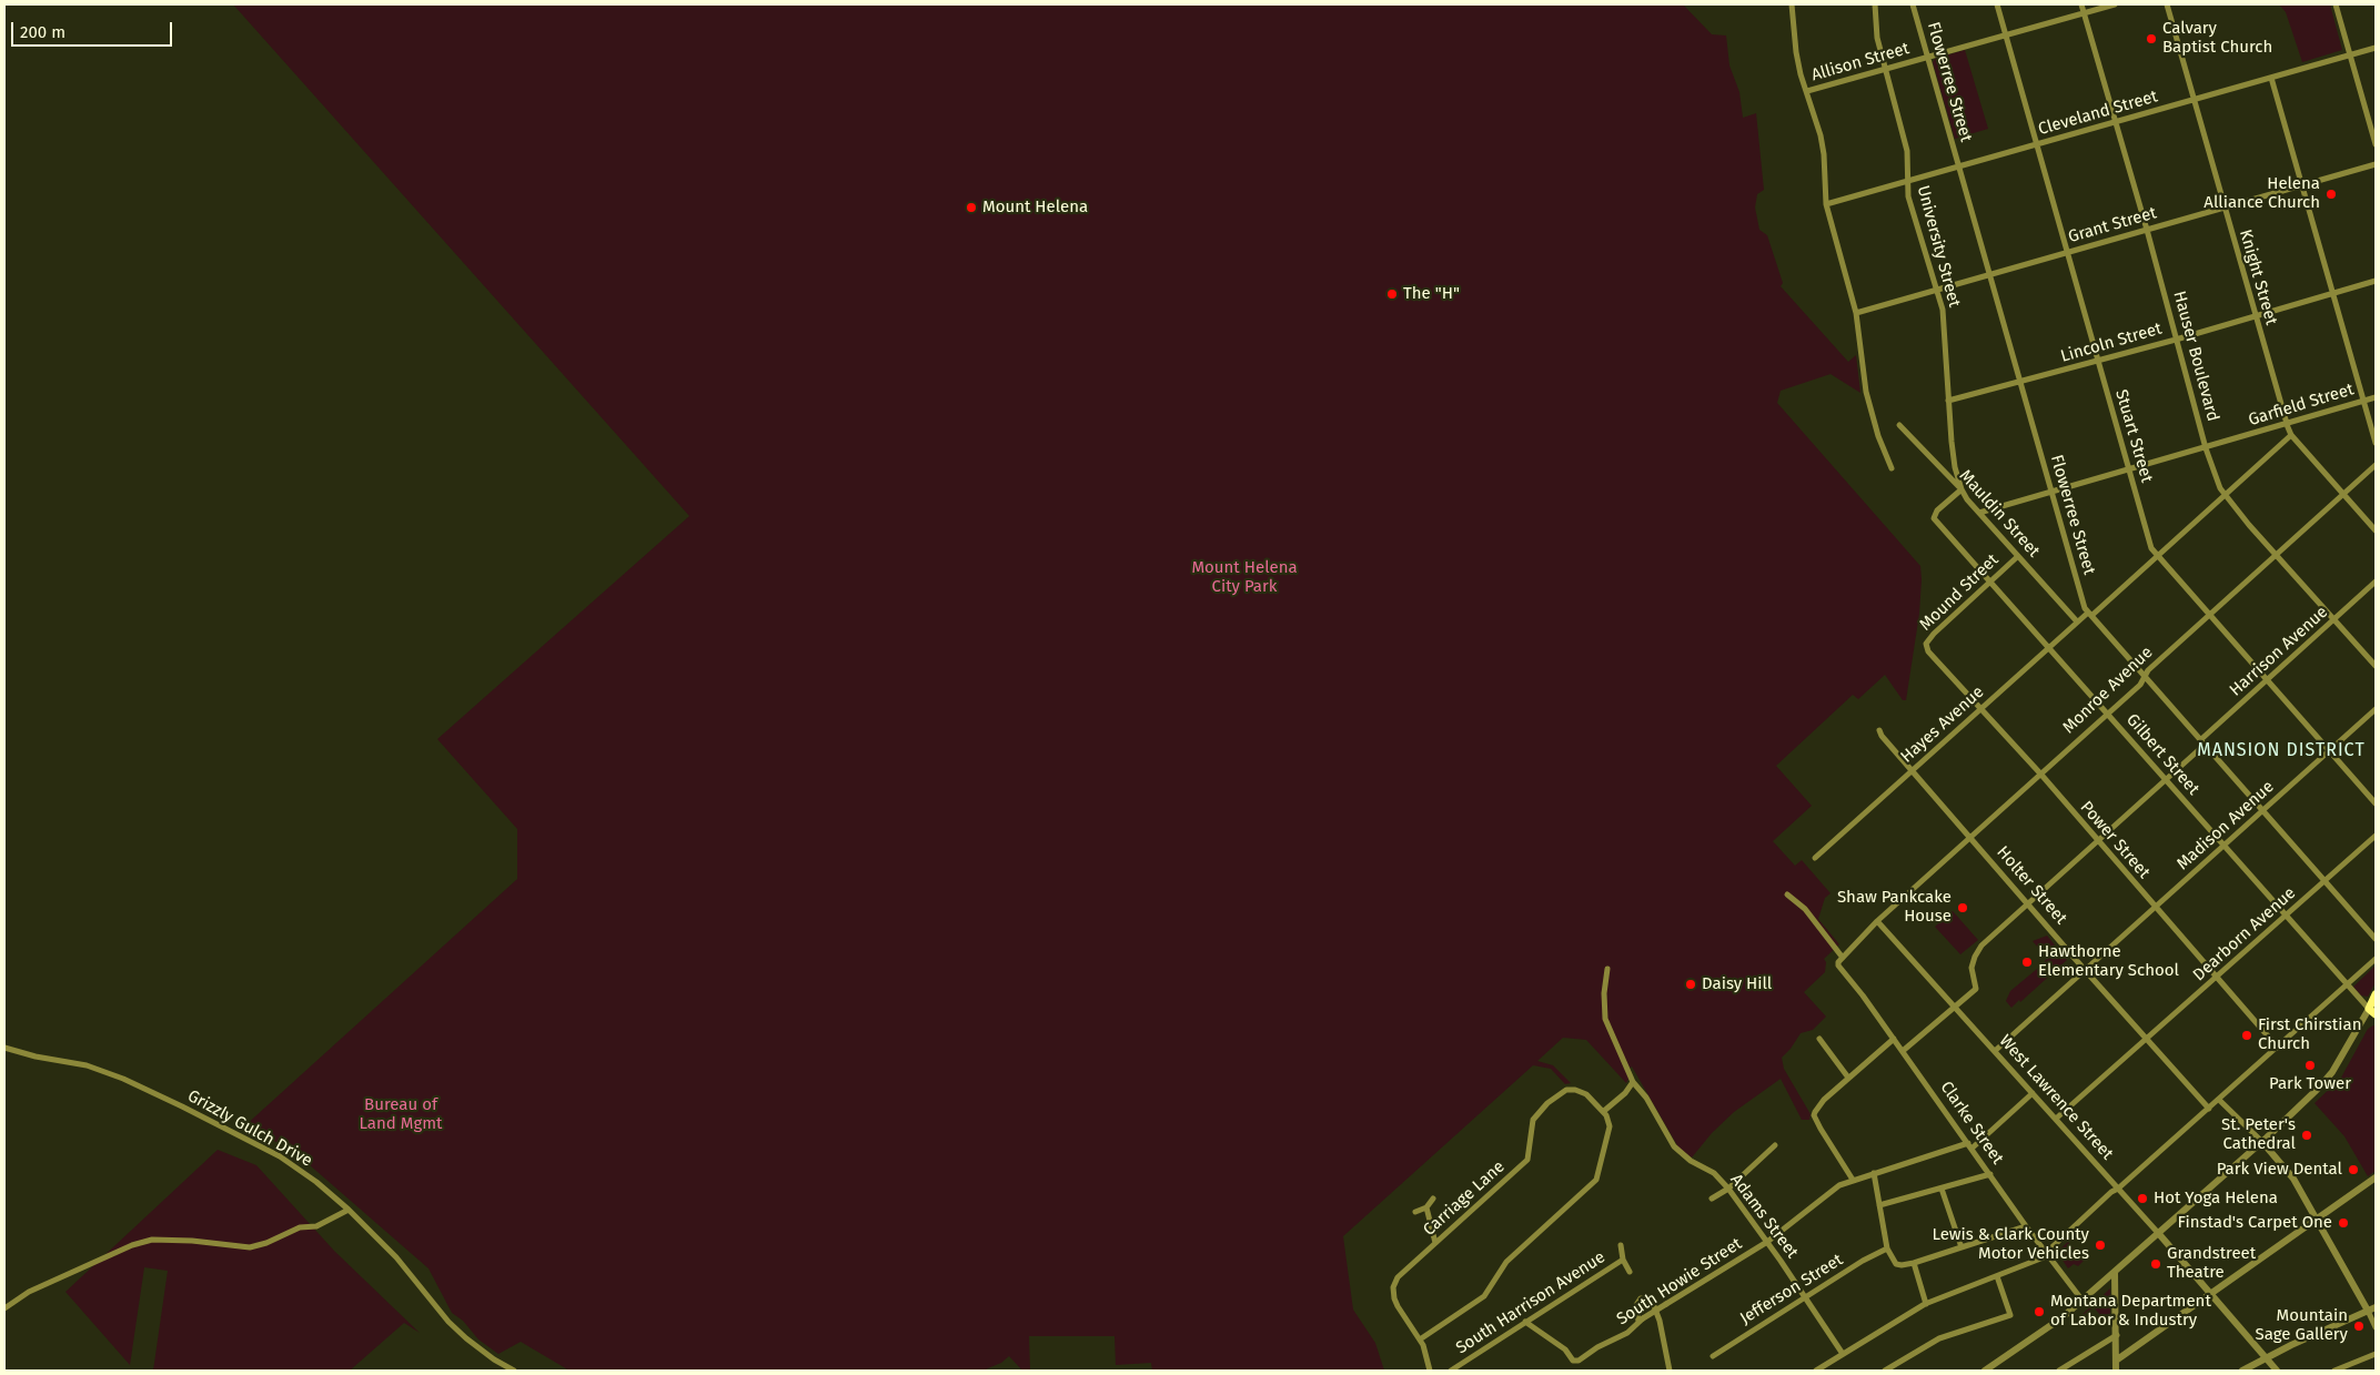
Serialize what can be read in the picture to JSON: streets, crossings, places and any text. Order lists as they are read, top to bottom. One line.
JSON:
{"streets":{"street":["Allison Street","Flowerree Street","Cleveland Street","Grant Street","University Street","Knight Street","Lincoln Street","Hauser Boulevard","Garfield Street","Stuart Street","Mauldin Street","Mound Street","Harrison Avenue","Monroe Avenue","Hayes Avenue","Gilbert Street","Madison Avenue","Power Street","Holter Street","Dearborn Avenue","West Lawrence Street","Clarke Street","Grizzly Gulch Drive","Carriage Lane","Adams Street","South Howie Street","Jefferson Street","South Harrison Avenue"]},"crossings":[["Allison Street","Flowerree Street"],["Allison Street","University Street"],["Allison Street","Hauser Boulevard"],["Allison Street","Stuart Street"],["Flowerree Street","Cleveland Street"],["Flowerree Street","Grant Street"],["Flowerree Street","Lincoln Street"],["Flowerree Street","Garfield Street"],["Flowerree Street","Harrison Avenue"],["Flowerree Street","Monroe Avenue"],["Flowerree Street","Hayes Avenue"],["Flowerree Street","Madison Avenue"],["Flowerree Street","Dearborn Avenue"],["Cleveland Street","University Street"],["Cleveland Street","Knight Street"],["Cleveland Street","Hauser Boulevard"],["Cleveland Street","Stuart Street"],["Grant Street","University Street"],["Grant Street","Knight Street"],["Grant Street","Hauser Boulevard"],["Grant Street","Stuart Street"],["University Street","Lincoln Street"],["University Street","Mauldin Street"],["University Street","Gilbert Street"],["Knight Street","Lincoln Street"],["Knight Street","Garfield Street"],["Knight Street","Monroe Avenue"],["Knight Street","Hayes Avenue"],["Lincoln Street","Hauser Boulevard"],["Lincoln Street","Stuart Street"],["Hauser Boulevard","Garfield Street"],["Hauser Boulevard","Harrison Avenue"],["Hauser Boulevard","Monroe Avenue"],["Hauser Boulevard","Hayes Avenue"],["Garfield Street","Stuart Street"],["Garfield Street","Mauldin Street"],["Stuart Street","Harrison Avenue"],["Stuart Street","Monroe Avenue"],["Stuart Street","Hayes Avenue"],["Stuart Street","Madison Avenue"],["Mauldin Street","Mound Street"],["Mauldin Street","Hayes Avenue"],["Mauldin Street","Gilbert Street"],["Mound Street","Gilbert Street"],["Mound Street","Power Street"],["Harrison Avenue","Gilbert Street"],["Harrison Avenue","Power Street"],["Harrison Avenue","Holter Street"],["Harrison Avenue","West Lawrence Street"],["Harrison Avenue","Clarke Street"],["Monroe Avenue","Gilbert Street"],["Monroe Avenue","Power Street"],["Monroe Avenue","Holter Street"],["Monroe Avenue","West Lawrence Street"],["Monroe Avenue","Clarke Street"],["Hayes Avenue","Gilbert Street"],["Hayes Avenue","Power Street"],["Hayes Avenue","Holter Street"],["Gilbert Street","Madison Avenue"],["Gilbert Street","Dearborn Avenue"],["Madison Avenue","Power Street"],["Madison Avenue","Holter Street"],["Madison Avenue","West Lawrence Street"],["Power Street","Dearborn Avenue"],["Holter Street","Dearborn Avenue"],["Dearborn Avenue","West Lawrence Street"],["Clarke Street","South Howie Street"],["Adams Street","South Howie Street"],["Adams Street","Jefferson Street"],["South Howie Street","South Harrison Avenue"]],"districts":["MANSION DISTRICT"],"parks":["Mount Helena City Park","Bureau of Land Mgmt"],"places":["Calvary Baptist Church","Helena Alliance Church","Mount Helena","The \"H\"","Shaw Pankcake House","Hawthorne Elementary School","Daisy Hill","First Chirstian Church","Park Tower","St. Peter's Cathedral","Park View Dental","Hot Yoga Helena","Finstad's Carpet One","Lewis & Clark County Motor Vehicles","Grandstreet Theatre","Montana Department of Labor & Industry","Mountain Sage Gallery"],"scale_bar":"200 m"}
